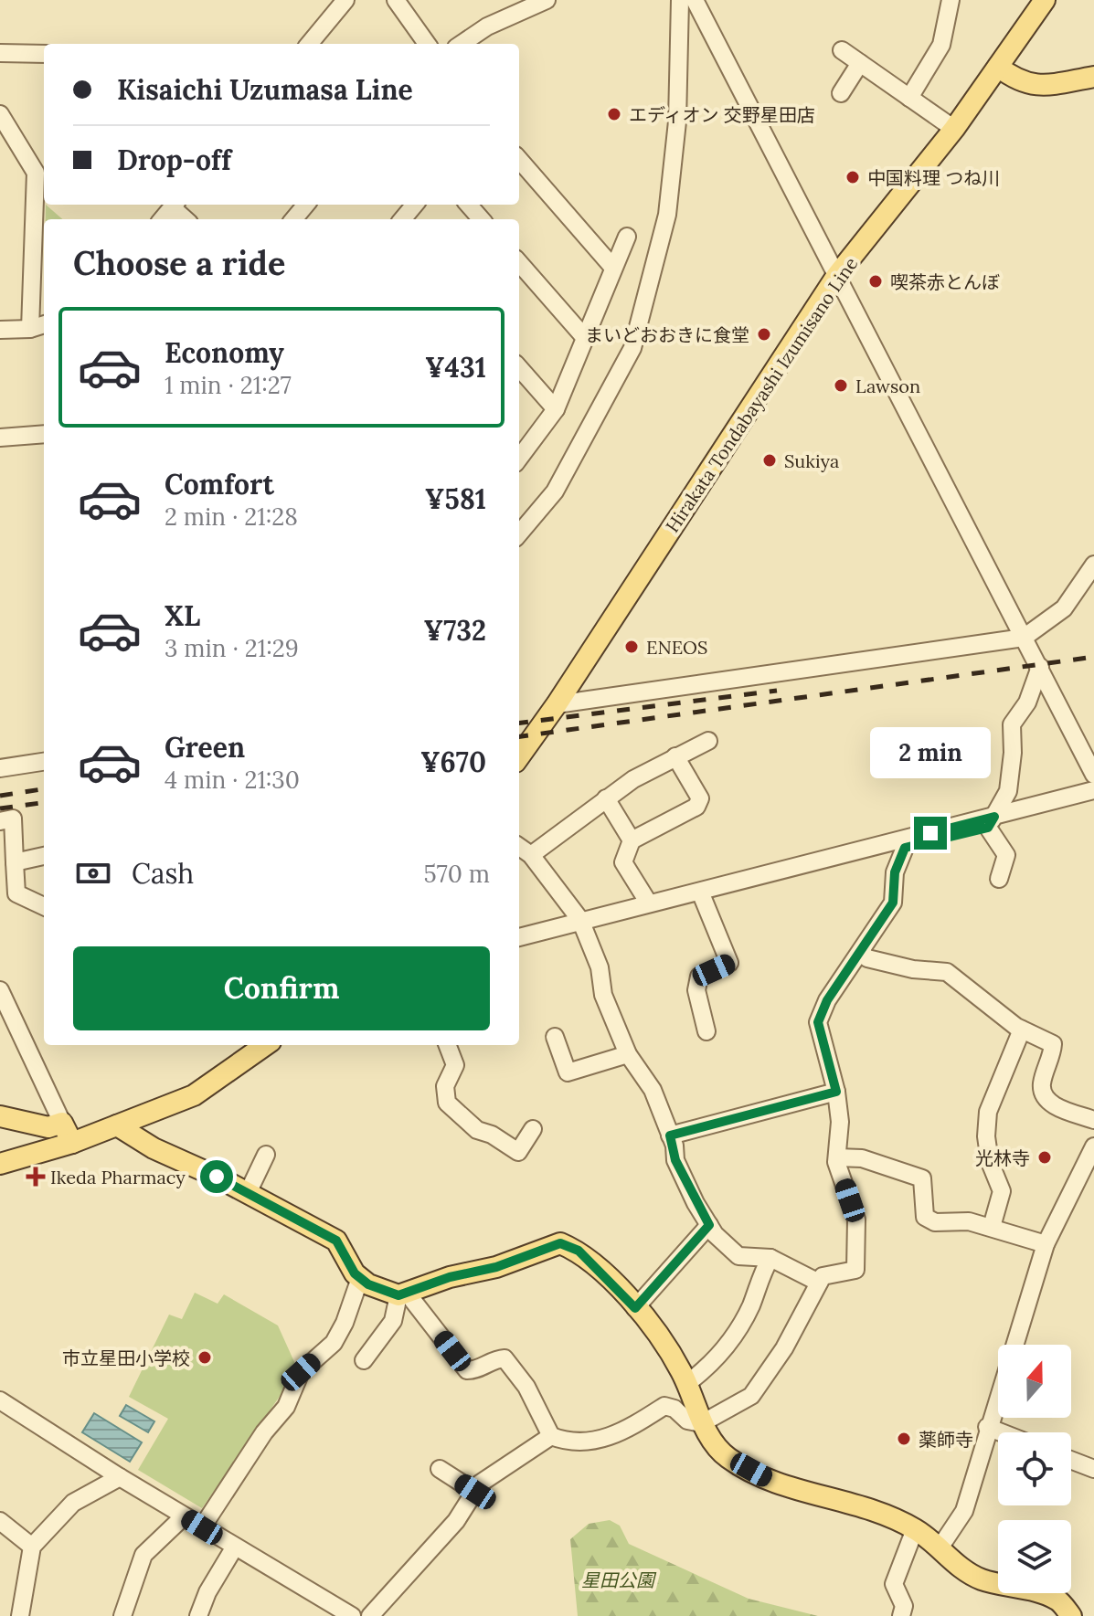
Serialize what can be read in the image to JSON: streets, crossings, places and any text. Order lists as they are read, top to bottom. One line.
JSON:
{"streets":{"main road":["Hirakata Tondabayashi Izumisano Line"]},"parks":["星田公園"],"places":{"other":["エディオン 交野星田店","中国料理 つね川","喫茶赤とんぼ","まいどおおきに食堂","Lawson","Sukiya","ENEOS","光林寺","市立星田小学校","薬師寺"],"health":["Ikeda Pharmacy"]},"north":"top","page":{"banner":["Kisaichi Uzumasa Line","Drop-off"],"heading":"Choose a ride","list":[{"name":"Economy","note":"1 min · 21:27","value":"¥431"},{"name":"Comfort","note":"2 min · 21:28","value":"¥581"},{"name":"XL","note":"3 min · 21:29","value":"¥732"},{"name":"Green","note":"4 min · 21:30","value":"¥670"}],"bubble":"2 min","pay":["Cash","570 m"],"buttons":"Confirm"}}
